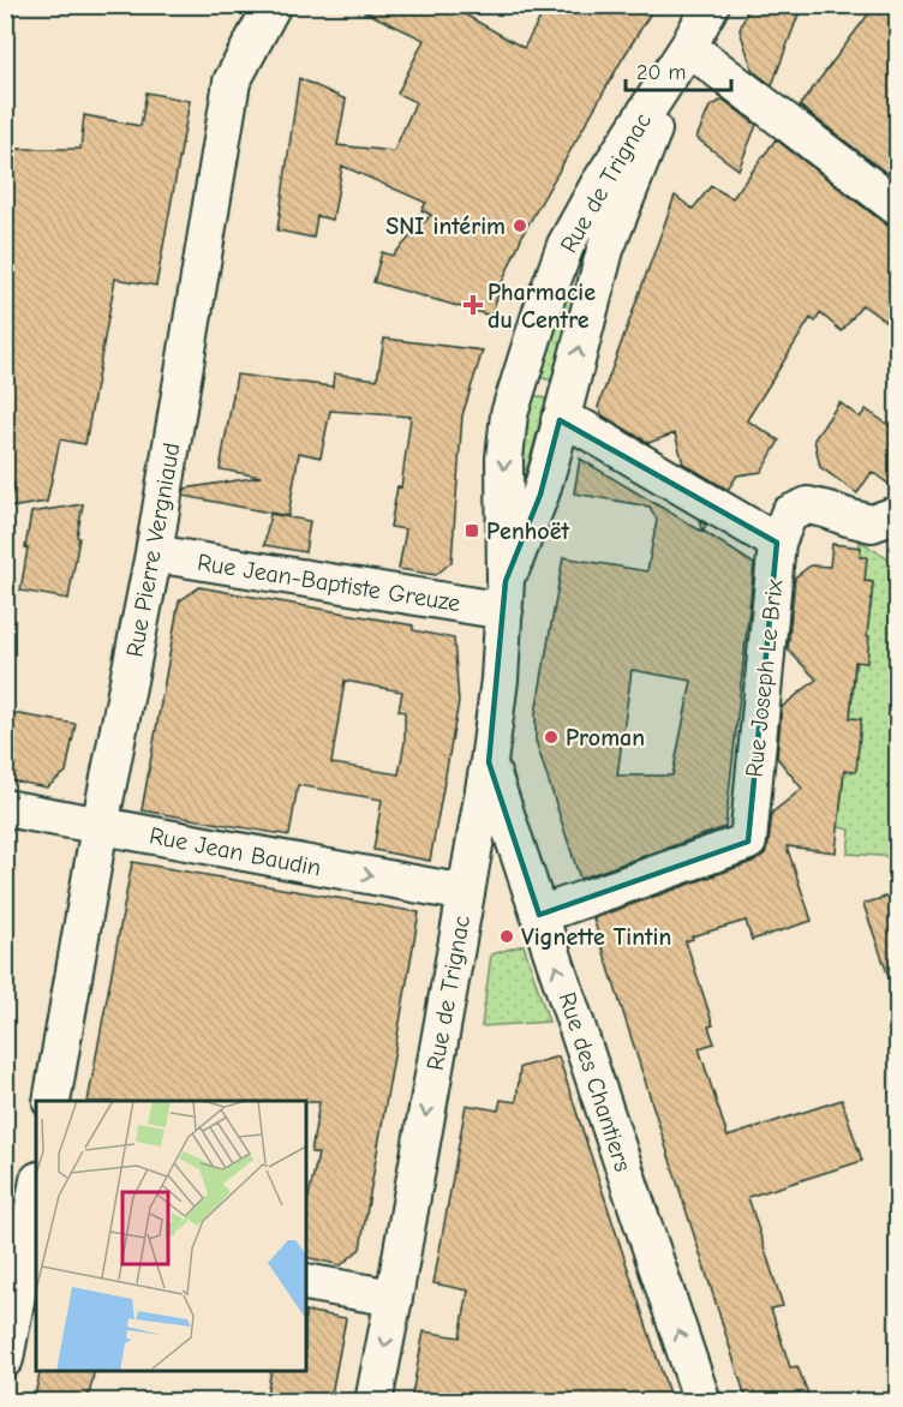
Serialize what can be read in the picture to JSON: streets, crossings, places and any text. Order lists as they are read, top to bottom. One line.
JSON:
{"streets":{"street":["Rue de Trignac","Rue Pierre Vergniaud","Rue Jean-Baptiste Greuze","Rue Joseph Le Brix","Rue Jean Baudin","Rue des Chantiers"]},"crossings":[["Rue de Trignac","Rue Jean-Baptiste Greuze"],["Rue de Trignac","Rue Jean Baudin"],["Rue de Trignac","Rue des Chantiers"],["Rue Pierre Vergniaud","Rue Jean-Baptiste Greuze"],["Rue Pierre Vergniaud","Rue Jean Baudin"],["Rue Joseph Le Brix","Rue des Chantiers"]],"one_way":["Rue Jean Baudin","Rue des Chantiers"],"places":{"other":["SNI intérim","Proman","Vignette Tintin"],"health":["Pharmacie du Centre"],"transit":["Penhoët"]},"scale_bar":"20 m"}
